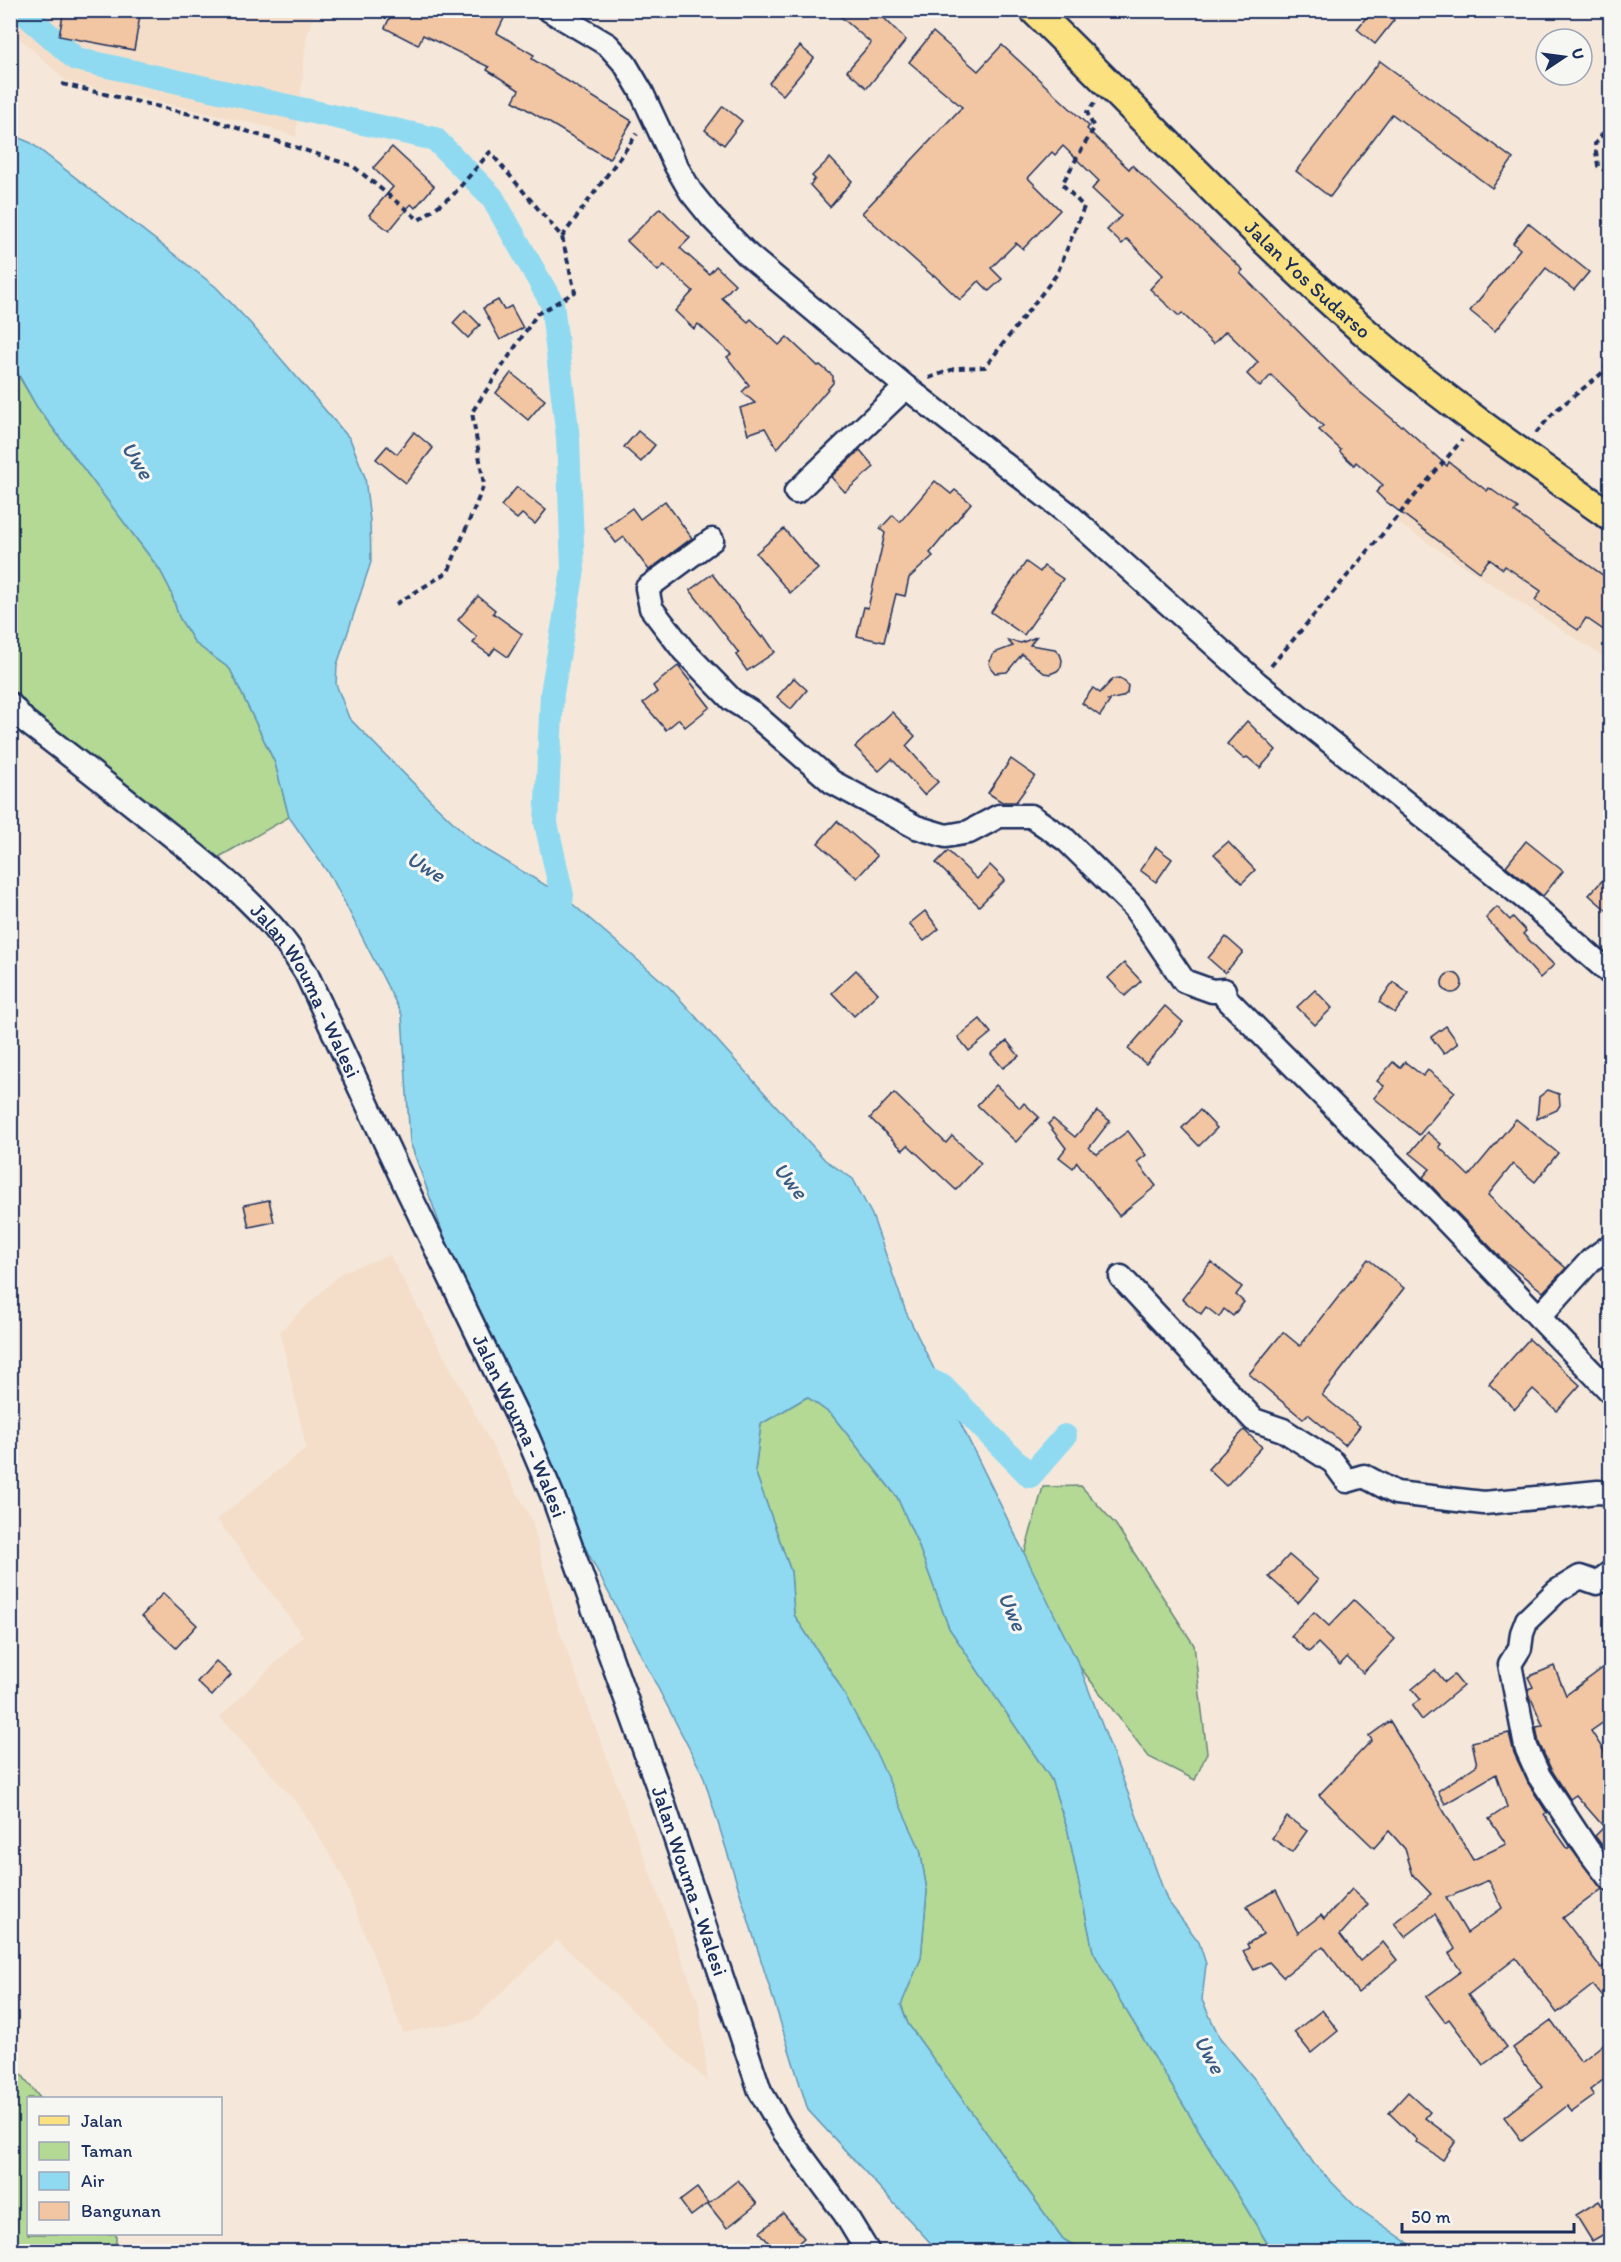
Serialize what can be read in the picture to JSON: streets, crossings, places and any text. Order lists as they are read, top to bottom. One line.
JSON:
{"streets":{"main road":["Jalan Yos Sudarso"],"street":["Jalan Wouma - Walesi"]},"water":["Uwe"],"legend":["Jalan","Taman","Air","Bangunan"],"scale_bar":"50 m","north":"right"}
